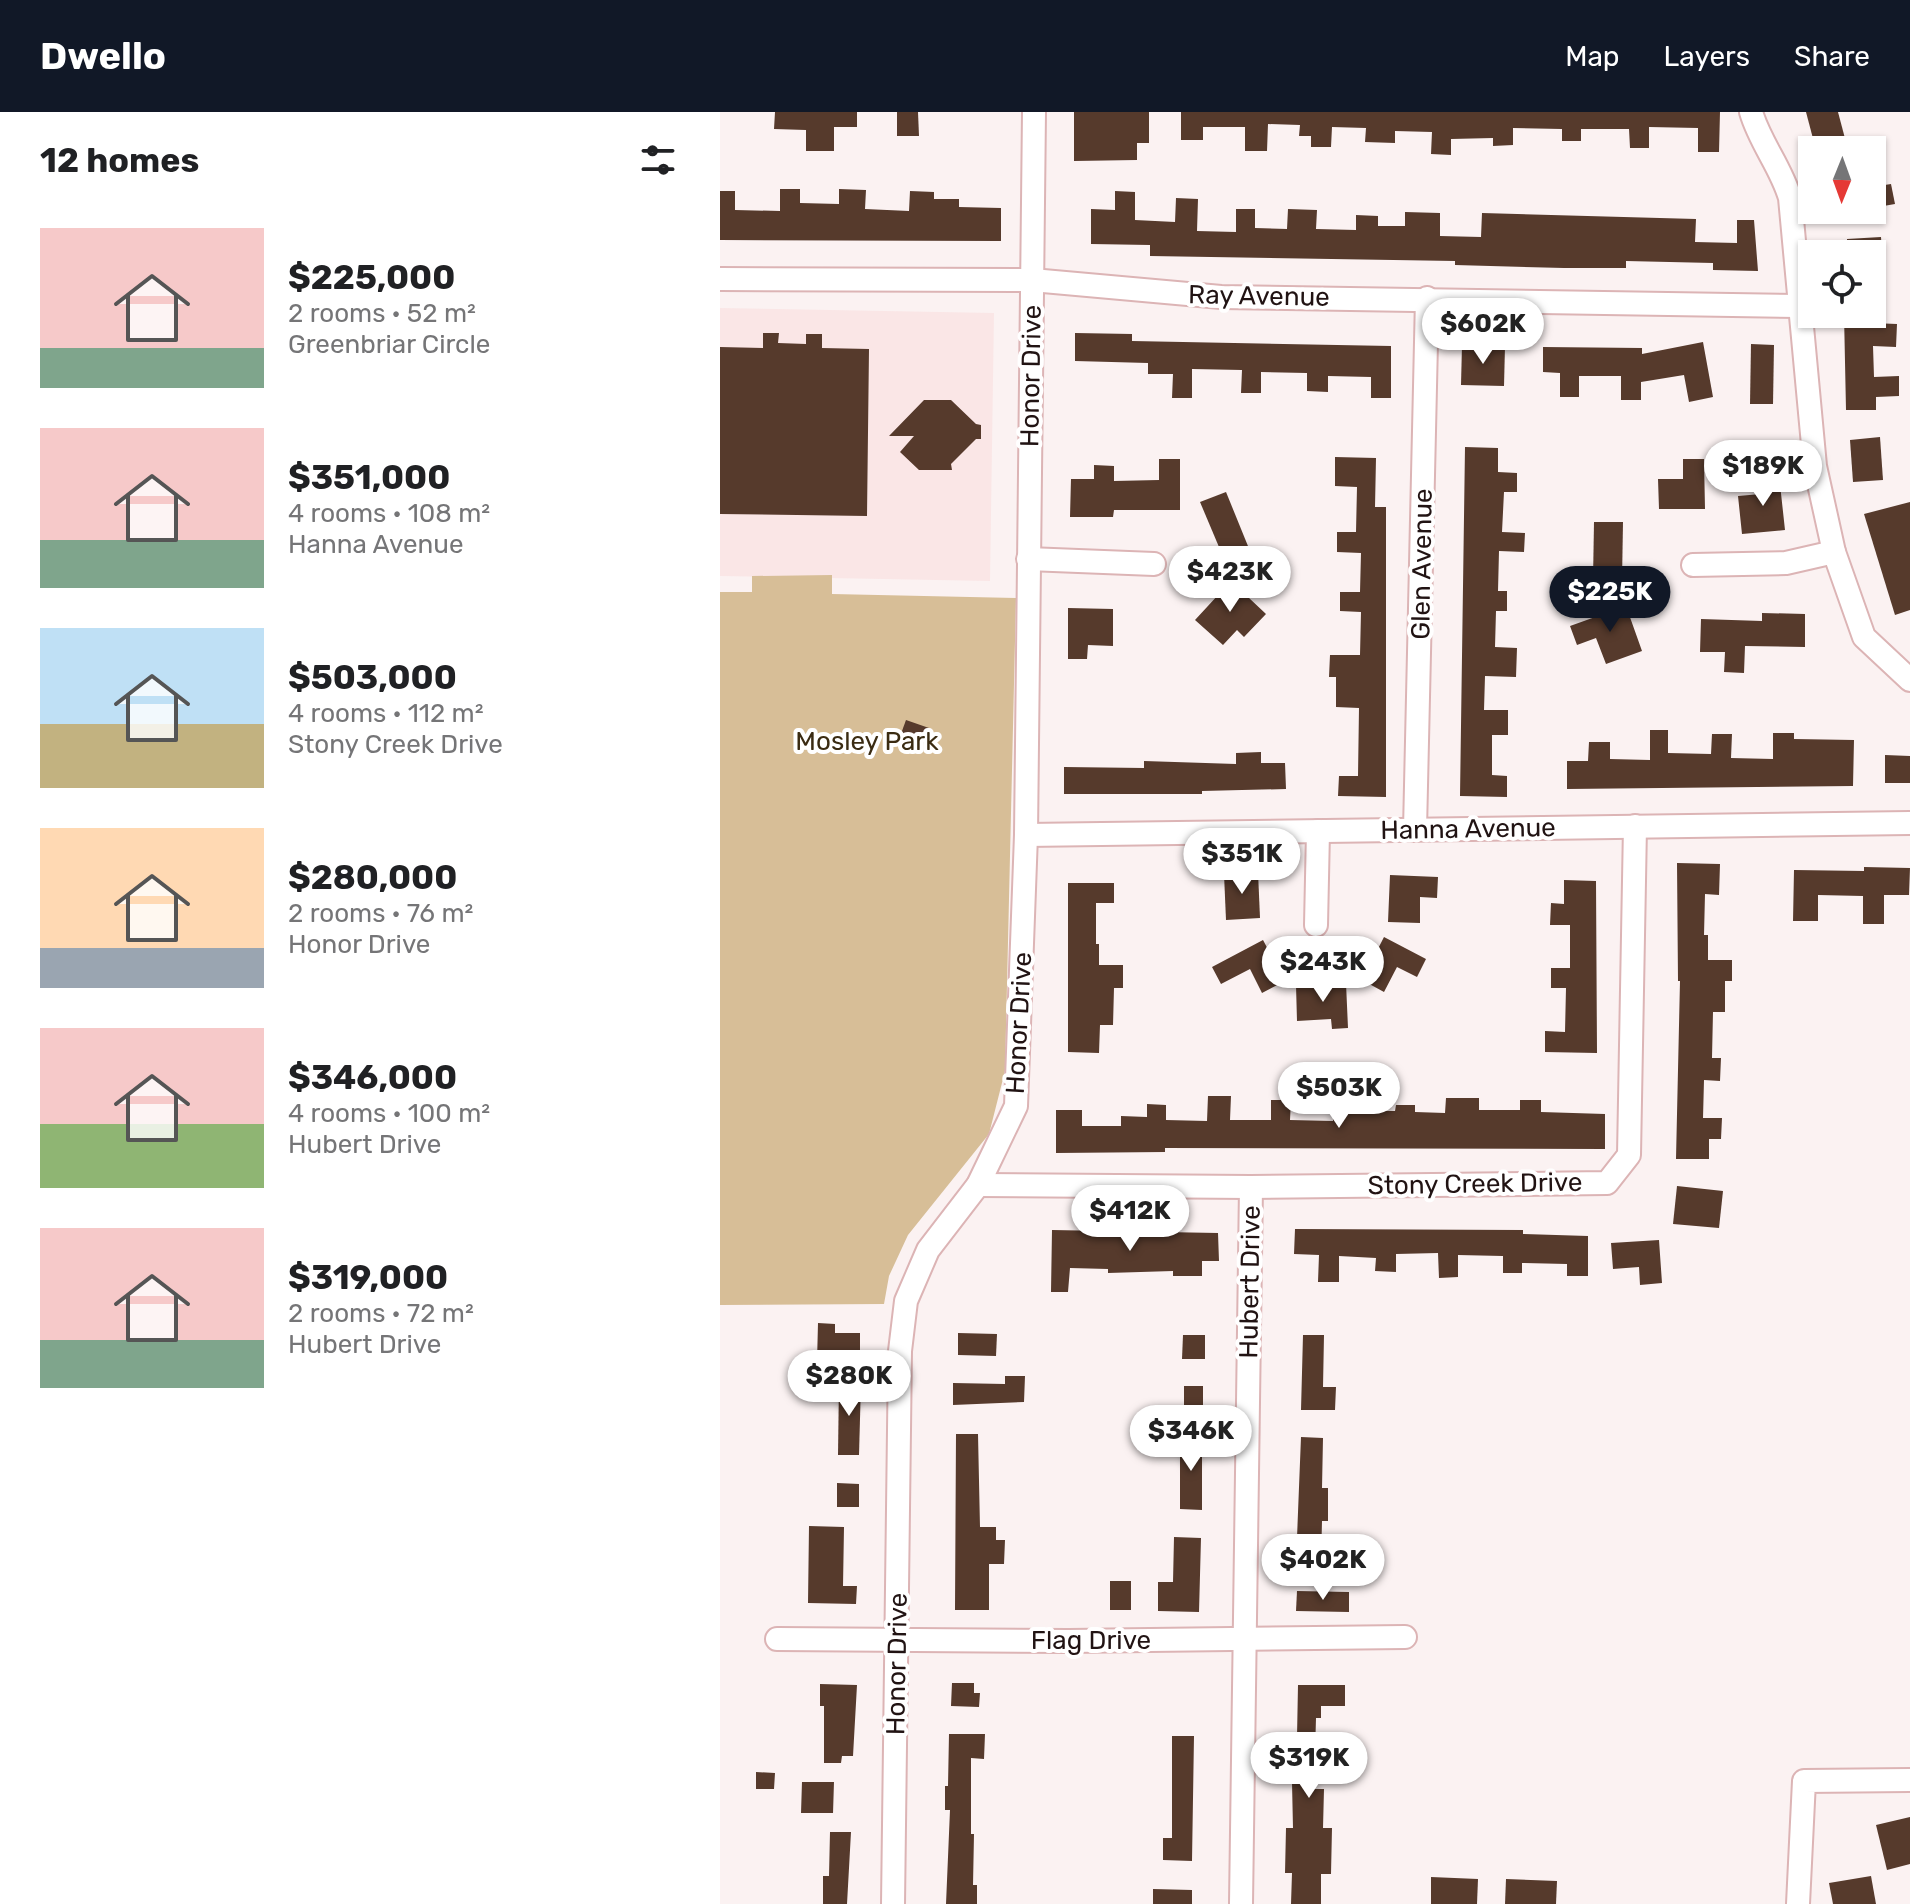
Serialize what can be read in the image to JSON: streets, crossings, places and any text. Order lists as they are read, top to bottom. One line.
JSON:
{"streets":{"street":["Ray Avenue","Honor Drive","Glen Avenue","Hanna Avenue","Stony Creek Drive","Hubert Drive","Flag Drive"]},"crossings":[["Ray Avenue","Honor Drive"],["Ray Avenue","Glen Avenue"],["Honor Drive","Hanna Avenue"],["Honor Drive","Stony Creek Drive"],["Honor Drive","Flag Drive"],["Glen Avenue","Hanna Avenue"],["Hanna Avenue","Stony Creek Drive"],["Stony Creek Drive","Hubert Drive"],["Hubert Drive","Flag Drive"]],"parks":["Mosley Park"],"north":"bottom","page":{"header":"Dwello","nav":["Map","Layers","Share"],"heading":"12 homes","list":[{"name":"$225,000","note":"2 rooms · 52 m² · Greenbriar Circle"},{"name":"$351,000","note":"4 rooms · 108 m² · Hanna Avenue"},{"name":"$503,000","note":"4 rooms · 112 m² · Stony Creek Drive"},{"name":"$280,000","note":"2 rooms · 76 m² · Honor Drive"},{"name":"$346,000","note":"4 rooms · 100 m² · Hubert Drive"},{"name":"$319,000","note":"2 rooms · 72 m² · Hubert Drive"}],"price":["$602K","$189K","$423K","$225K","$351K","$243K","$503K","$412K","$280K","$346K","$402K","$319K"]}}
